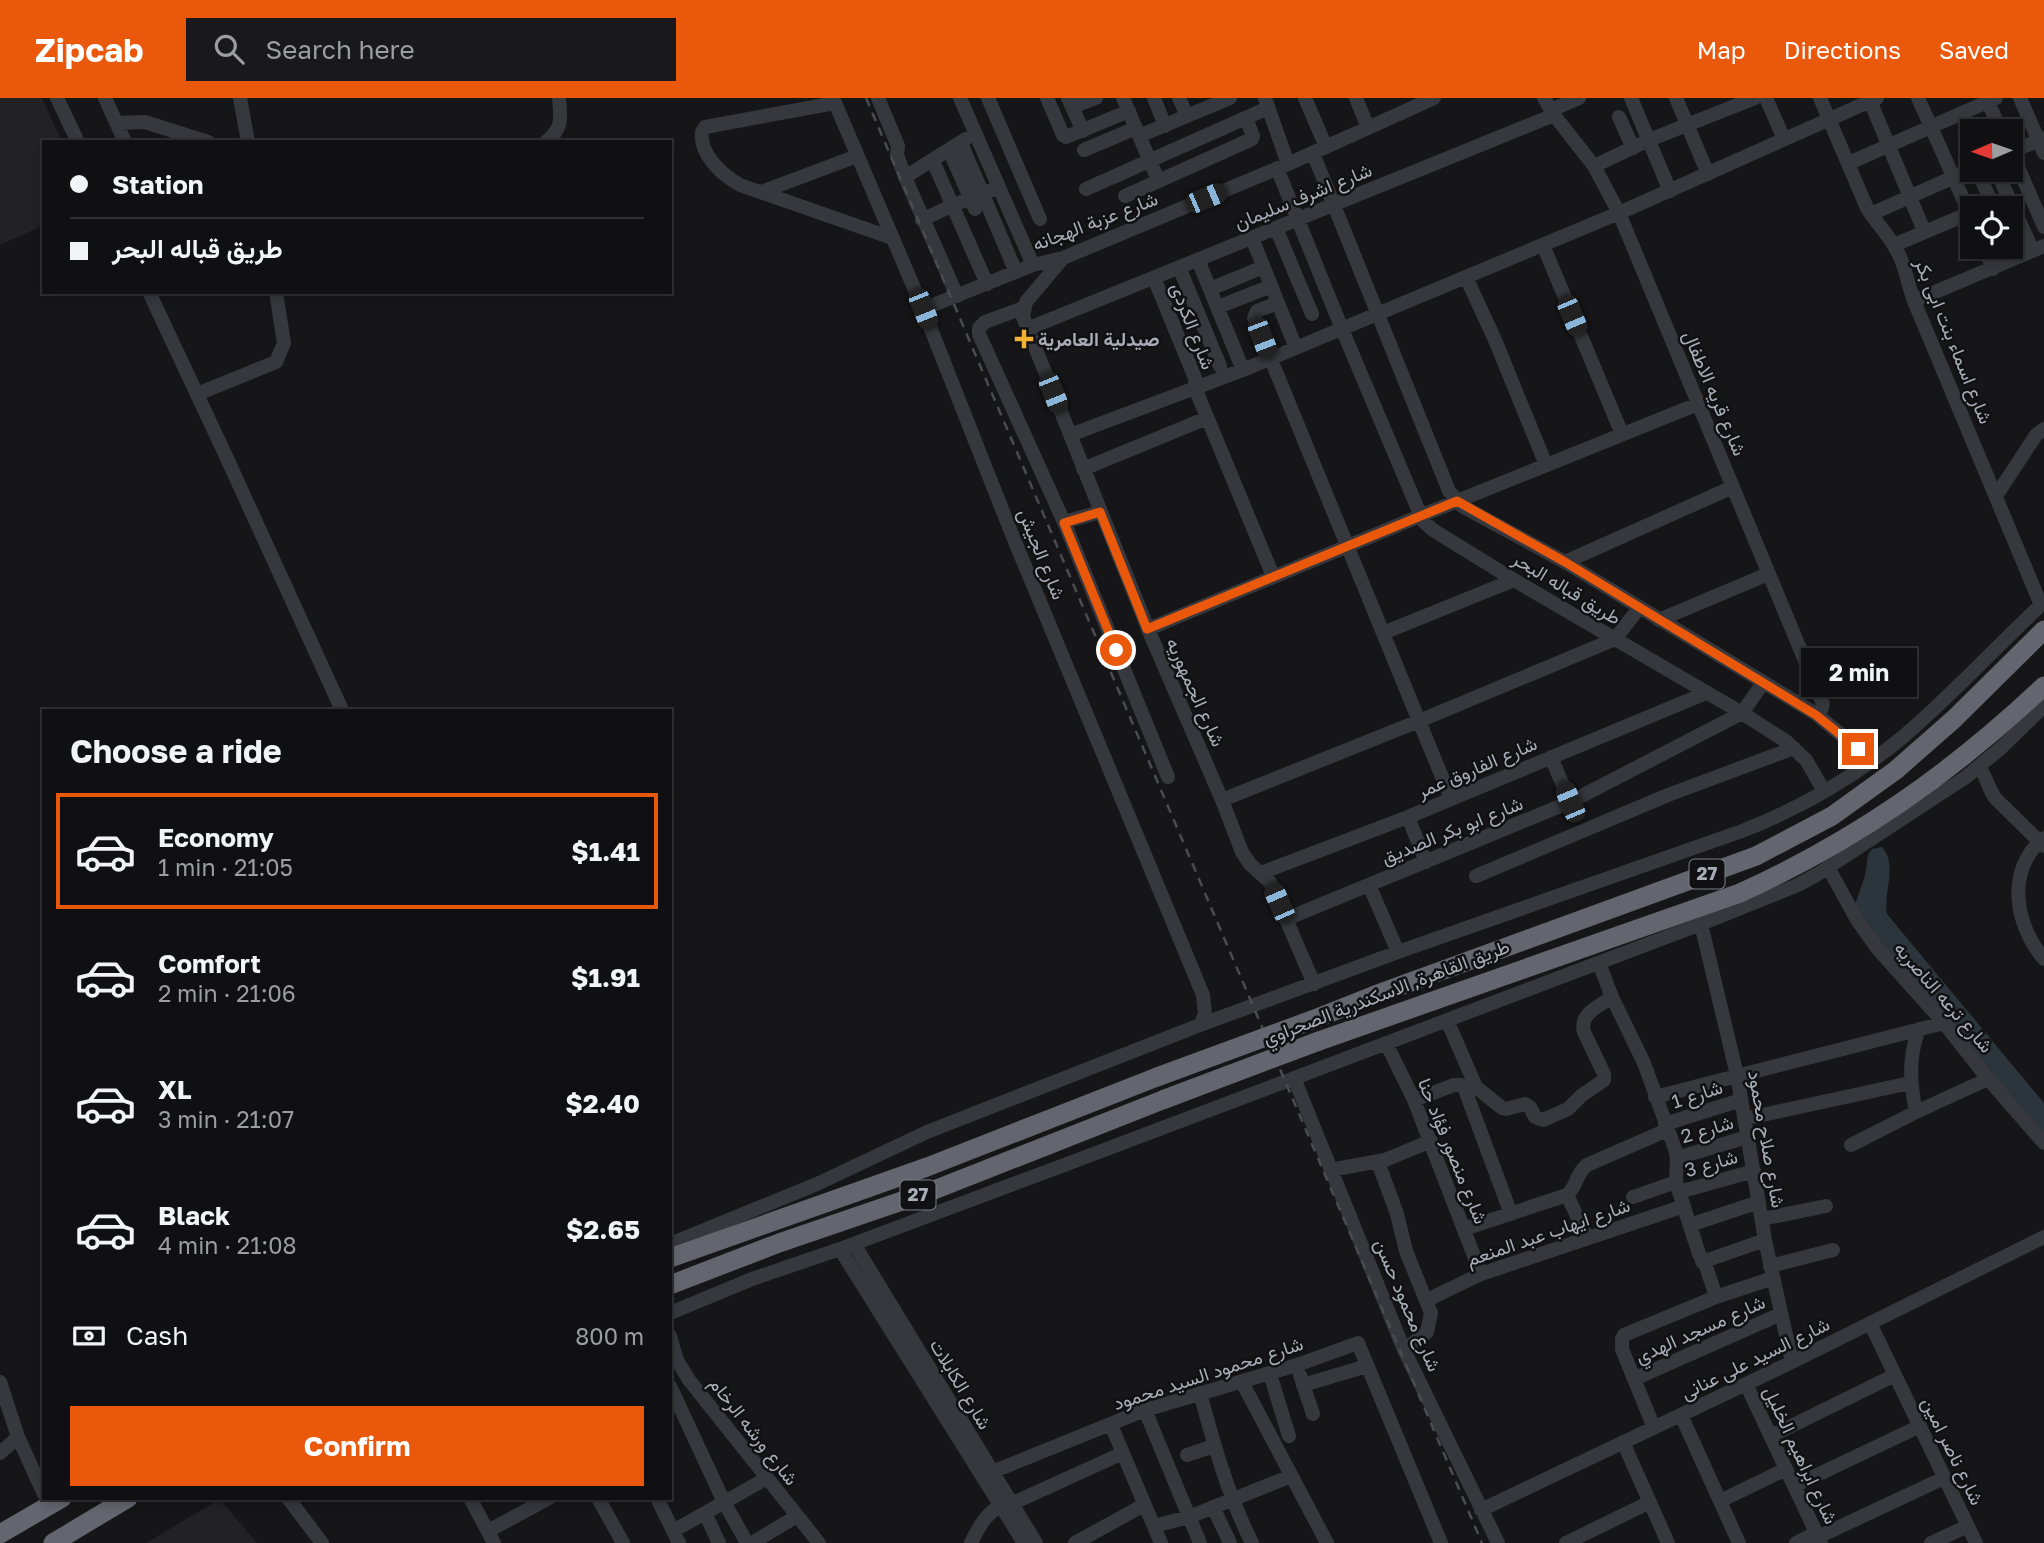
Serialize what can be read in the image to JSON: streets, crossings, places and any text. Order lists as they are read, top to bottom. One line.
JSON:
{"streets":{"highway":["27","طريق القاهرة, الاسكندرية الصحراوي"],"street":["شارع اشرف سليمان","شارع عزبة الهجانه","شارع الكردى","شارع اسماء بنت ابى بكر","شارع قريه الاطفال","شارع الجيش","طريق قباله البحر","شارع الجمهوريه","شارع الفاروق عمر","شارع ابو بكر الصديق","شارع ترعه الناصريه","شارع 1","شارع 2","شارع صلاح محمود","شارع منصور فؤاد حنا","شارع 3","شارع ايهاب عبد المنعم","شارع محمود حسن","شارع مسجد الهدي","شارع السيد على عنانى","شارع محمود السيد محمود","شارع الكابلات","شارع ورشه الرخام","شارع ناصر امين","شارع ابراهيم الخليل"]},"crossings":[["شارع اشرف سليمان","شارع الكردى"],["شارع اشرف سليمان","شارع قريه الاطفال"],["شارع اشرف سليمان","طريق قباله البحر"],["شارع اشرف سليمان","شارع الجمهوريه"],["شارع عزبة الهجانه","شارع الجيش"],["شارع عزبة الهجانه","طريق قباله البحر"],["شارع قريه الاطفال","طريق قباله البحر"],["طريق قباله البحر","شارع الفاروق عمر"],["طريق قباله البحر","شارع ابو بكر الصديق"],["شارع الجمهوريه","شارع الفاروق عمر"],["شارع الجمهوريه","شارع ابو بكر الصديق"],["شارع 1","شارع صلاح محمود"],["شارع 2","شارع صلاح محمود"],["شارع صلاح محمود","شارع 3"],["شارع صلاح محمود","شارع مسجد الهدي"],["شارع صلاح محمود","شارع السيد على عنانى"],["شارع منصور فؤاد حنا","شارع ايهاب عبد المنعم"],["شارع 3","شارع ايهاب عبد المنعم"],["شارع محمود حسن","شارع السيد على عنانى"],["شارع السيد على عنانى","شارع ناصر امين"],["شارع السيد على عنانى","شارع ابراهيم الخليل"],["شارع محمود السيد محمود","شارع الكابلات"]],"places":{"health":["صيدلية العامرية"]},"north":"left","page":{"header":"Zipcab","search":"Search here","nav":["Map","Directions","Saved"],"banner":["Station","طريق قباله البحر"],"bubble":"2 min","heading":"Choose a ride","list":[{"name":"Economy","note":"1 min · 21:05","value":"$1.41"},{"name":"Comfort","note":"2 min · 21:06","value":"$1.91"},{"name":"XL","note":"3 min · 21:07","value":"$2.40"},{"name":"Black","note":"4 min · 21:08","value":"$2.65"}],"pay":["Cash","800 m"],"buttons":"Confirm"}}
